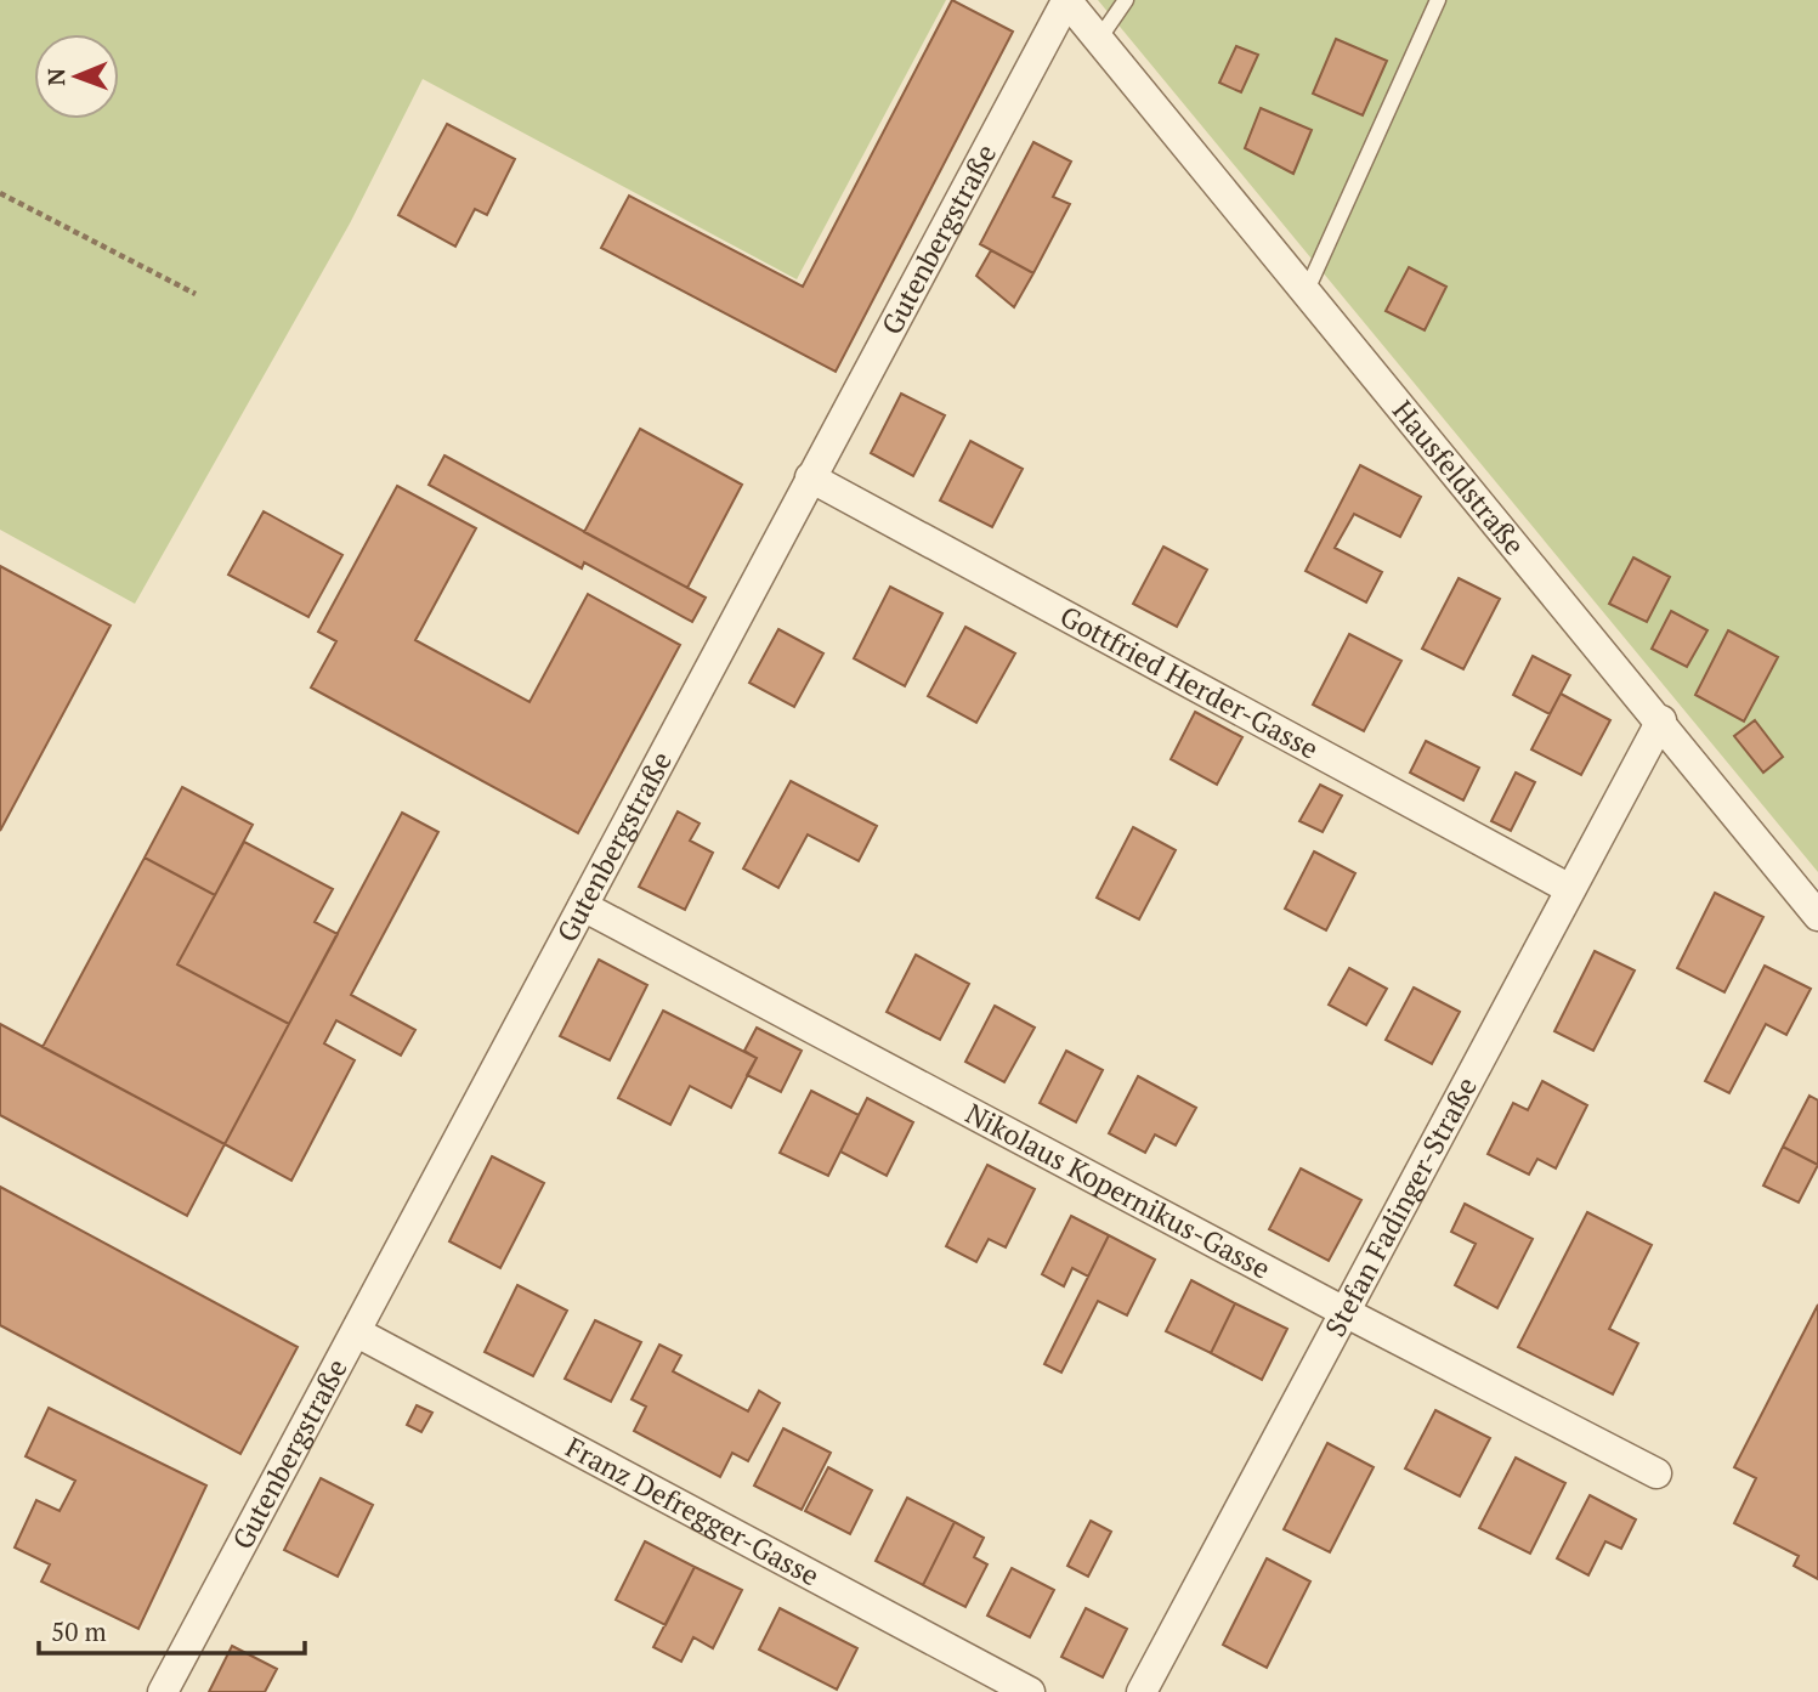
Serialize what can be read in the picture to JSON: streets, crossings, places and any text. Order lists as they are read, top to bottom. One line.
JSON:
{"streets":{"street":["Gutenbergstraße","Hausfeldstraße","Gottfried Herder-Gasse","Nikolaus Kopernikus-Gasse","Stefan Fadinger-Straße","Franz Defregger-Gasse"]},"crossings":[["Gutenbergstraße","Hausfeldstraße"],["Gutenbergstraße","Gottfried Herder-Gasse"],["Gutenbergstraße","Nikolaus Kopernikus-Gasse"],["Gutenbergstraße","Franz Defregger-Gasse"],["Hausfeldstraße","Stefan Fadinger-Straße"],["Gottfried Herder-Gasse","Stefan Fadinger-Straße"],["Nikolaus Kopernikus-Gasse","Stefan Fadinger-Straße"]],"scale_bar":"50 m","north":"left"}
